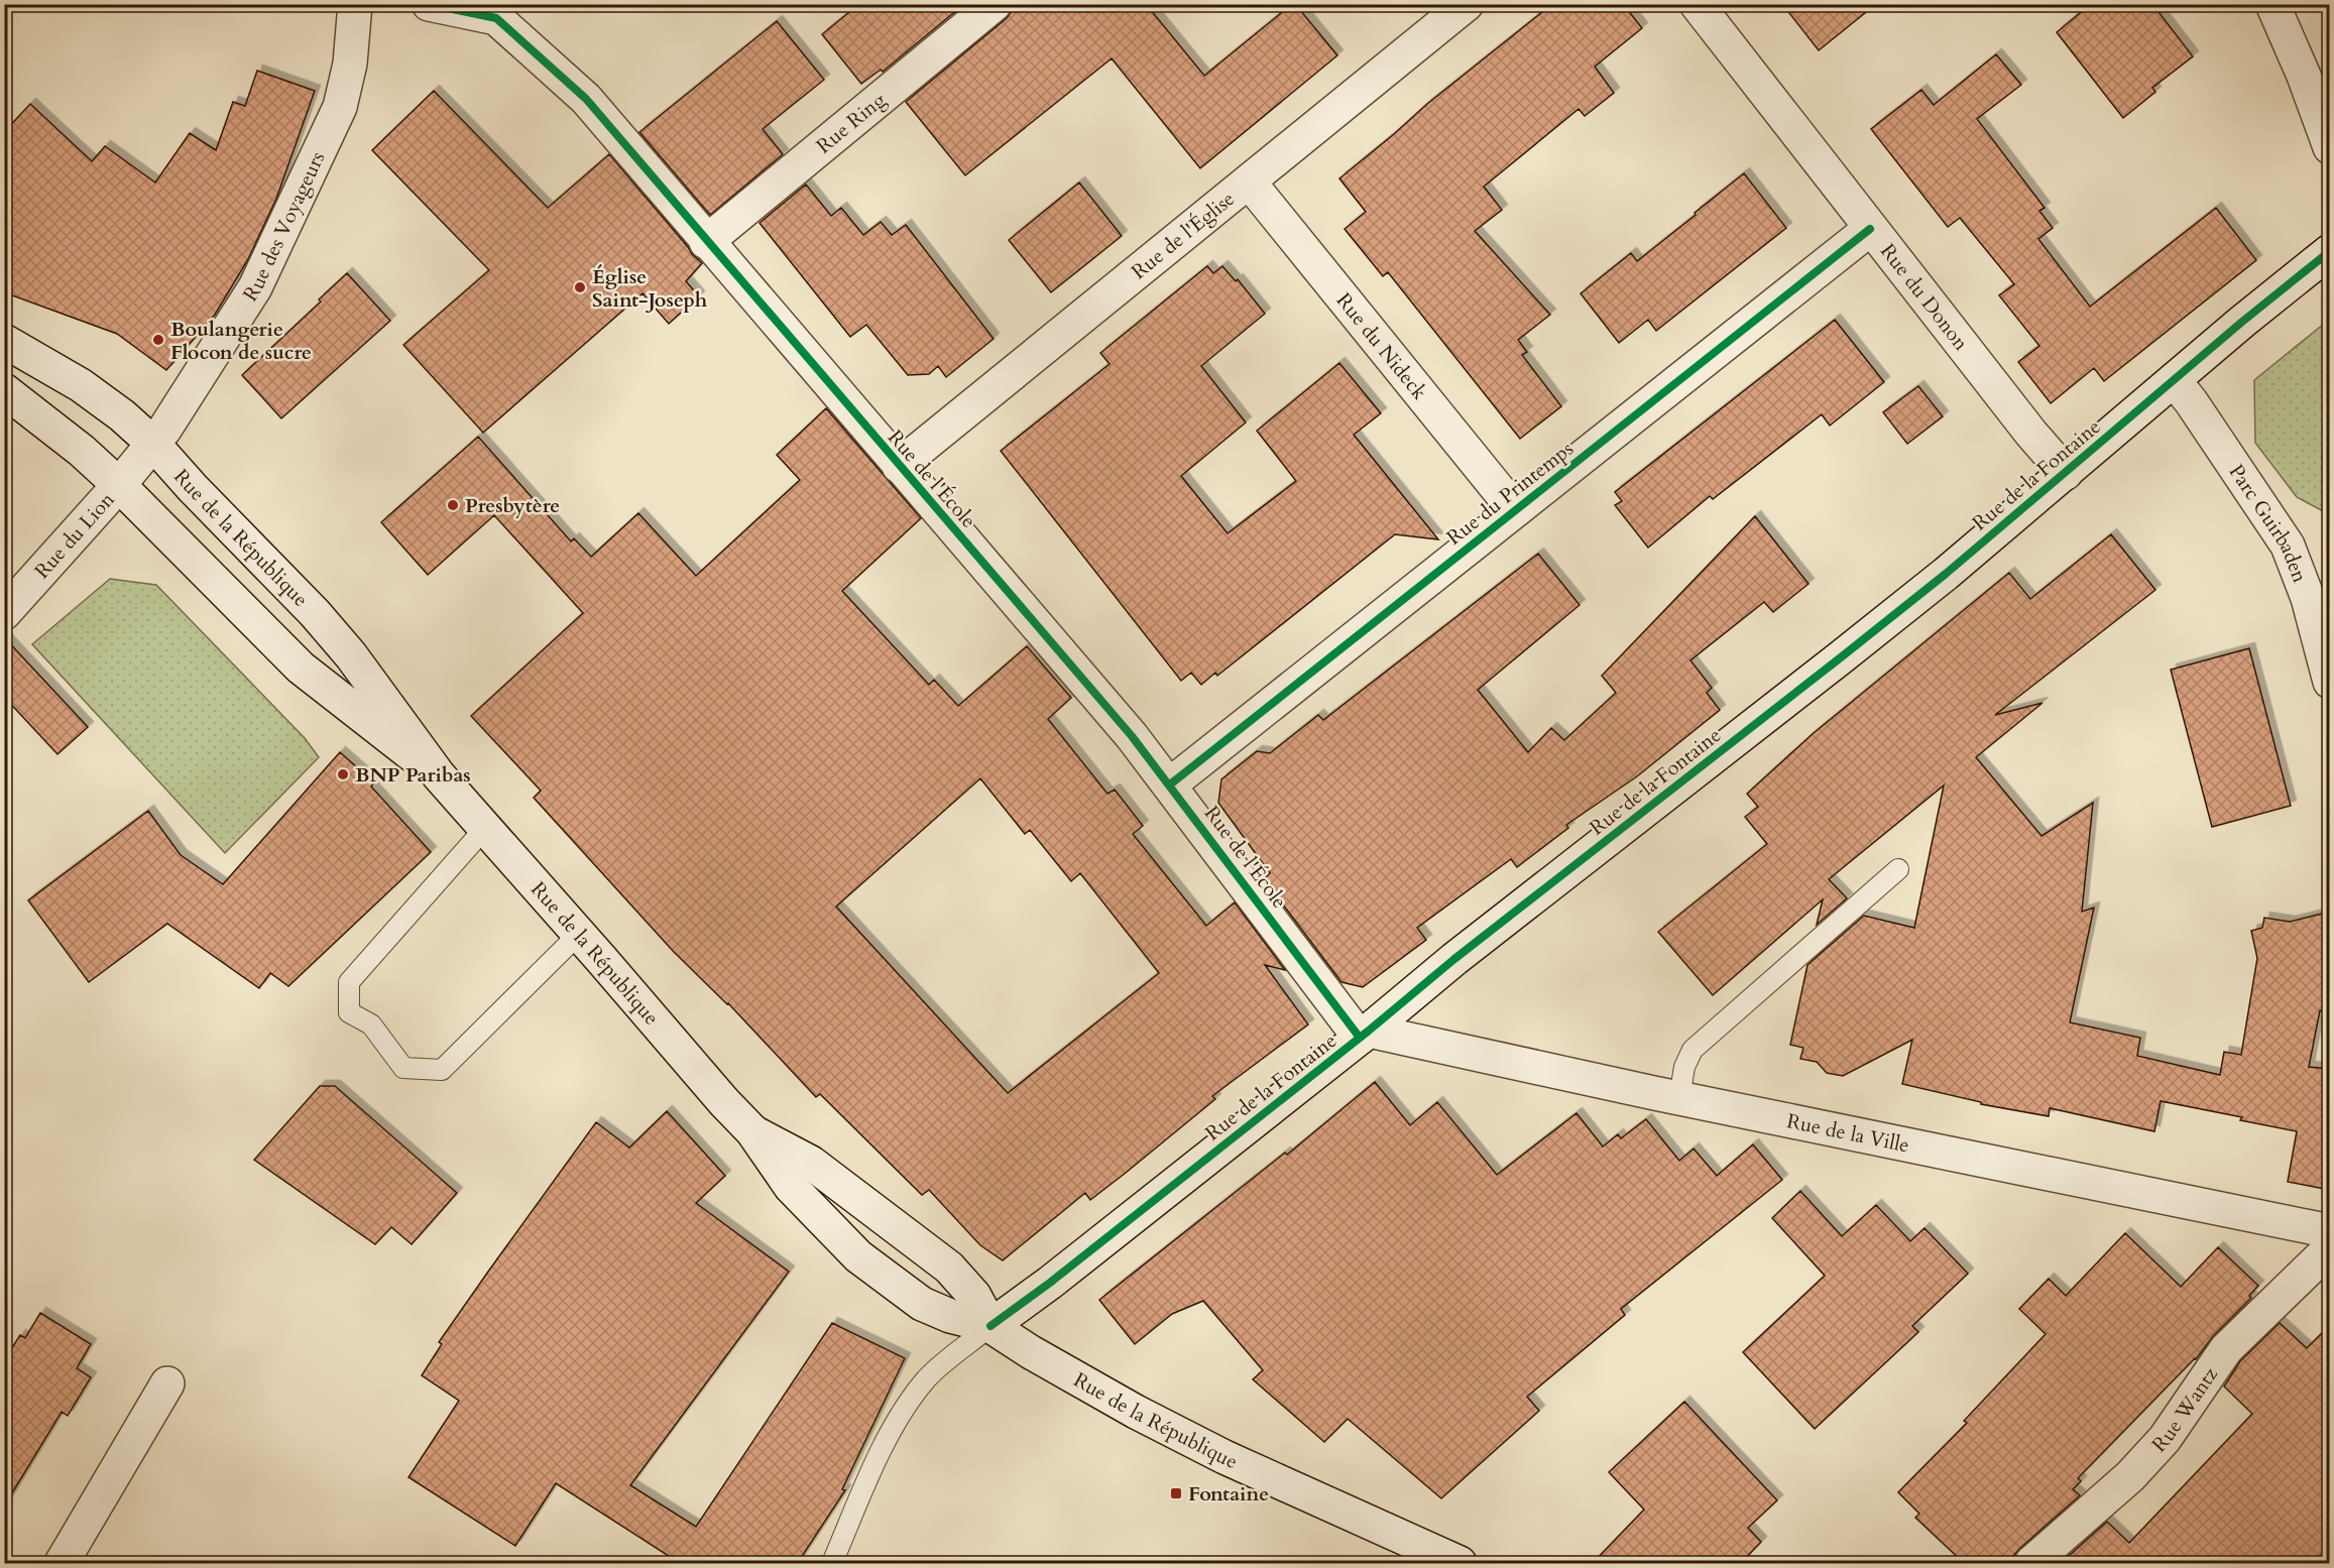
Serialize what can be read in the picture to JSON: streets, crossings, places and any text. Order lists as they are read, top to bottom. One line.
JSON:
{"streets":{"street":["Rue Ring","Rue des Voyageurs","Rue de l'Église","Rue du Donon","Rue du Nideck","Rue de la Fontaine","Rue de l'École","Rue du Printemps","Parc Guirbaden","Rue du Lion","Rue de la République","Rue de la Ville","Rue Wantz"]},"crossings":[["Rue Ring","Rue de l'École"],["Rue des Voyageurs","Rue du Lion"],["Rue des Voyageurs","Rue de la République"],["Rue de l'Église","Rue du Nideck"],["Rue de l'Église","Rue de l'École"],["Rue du Donon","Rue de la Fontaine"],["Rue du Donon","Rue du Printemps"],["Rue du Nideck","Rue du Printemps"],["Rue de la Fontaine","Rue de l'École"],["Rue de la Fontaine","Parc Guirbaden"],["Rue de la Fontaine","Rue de la République"],["Rue de la Fontaine","Rue de la Ville"],["Rue de l'École","Rue du Printemps"],["Rue de l'École","Rue de la Ville"],["Rue du Lion","Rue de la République"]],"places":{"other":["Église Saint-Joseph","Boulangerie Flocon de sucre","Presbytère","BNP Paribas"],"transit":["Fontaine"]}}
